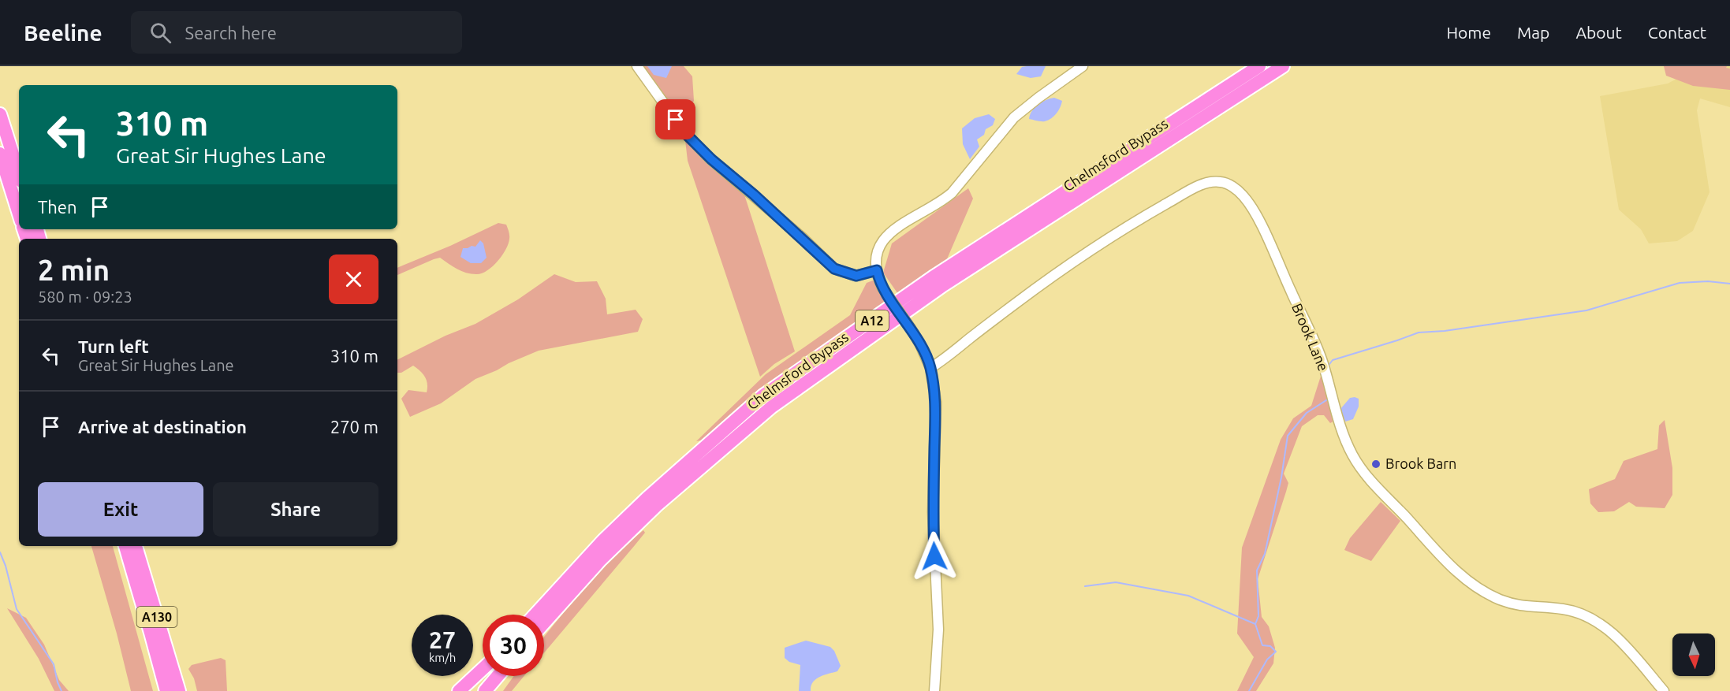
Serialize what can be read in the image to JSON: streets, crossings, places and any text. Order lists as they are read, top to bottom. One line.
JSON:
{"streets":{"highway":["Chelmsford Bypass","A12","A130"],"street":["Brook Lane"]},"places":["Brook Barn"],"north":"bottom","page":{"header":"Beeline","search":"Search here","nav":["Home","Map","About","Contact"],"turn":["310 m","Great Sir Hughes Lane"],"then":"Then","heading":["2 min","580 m · 09:23"],"list":[{"name":"Turn left","note":"Great Sir Hughes Lane","value":"310 m"},{"name":"Arrive at destination","value":"270 m"}],"buttons":["Exit","Share"],"speed":"27 km/h","limit":"30"}}
